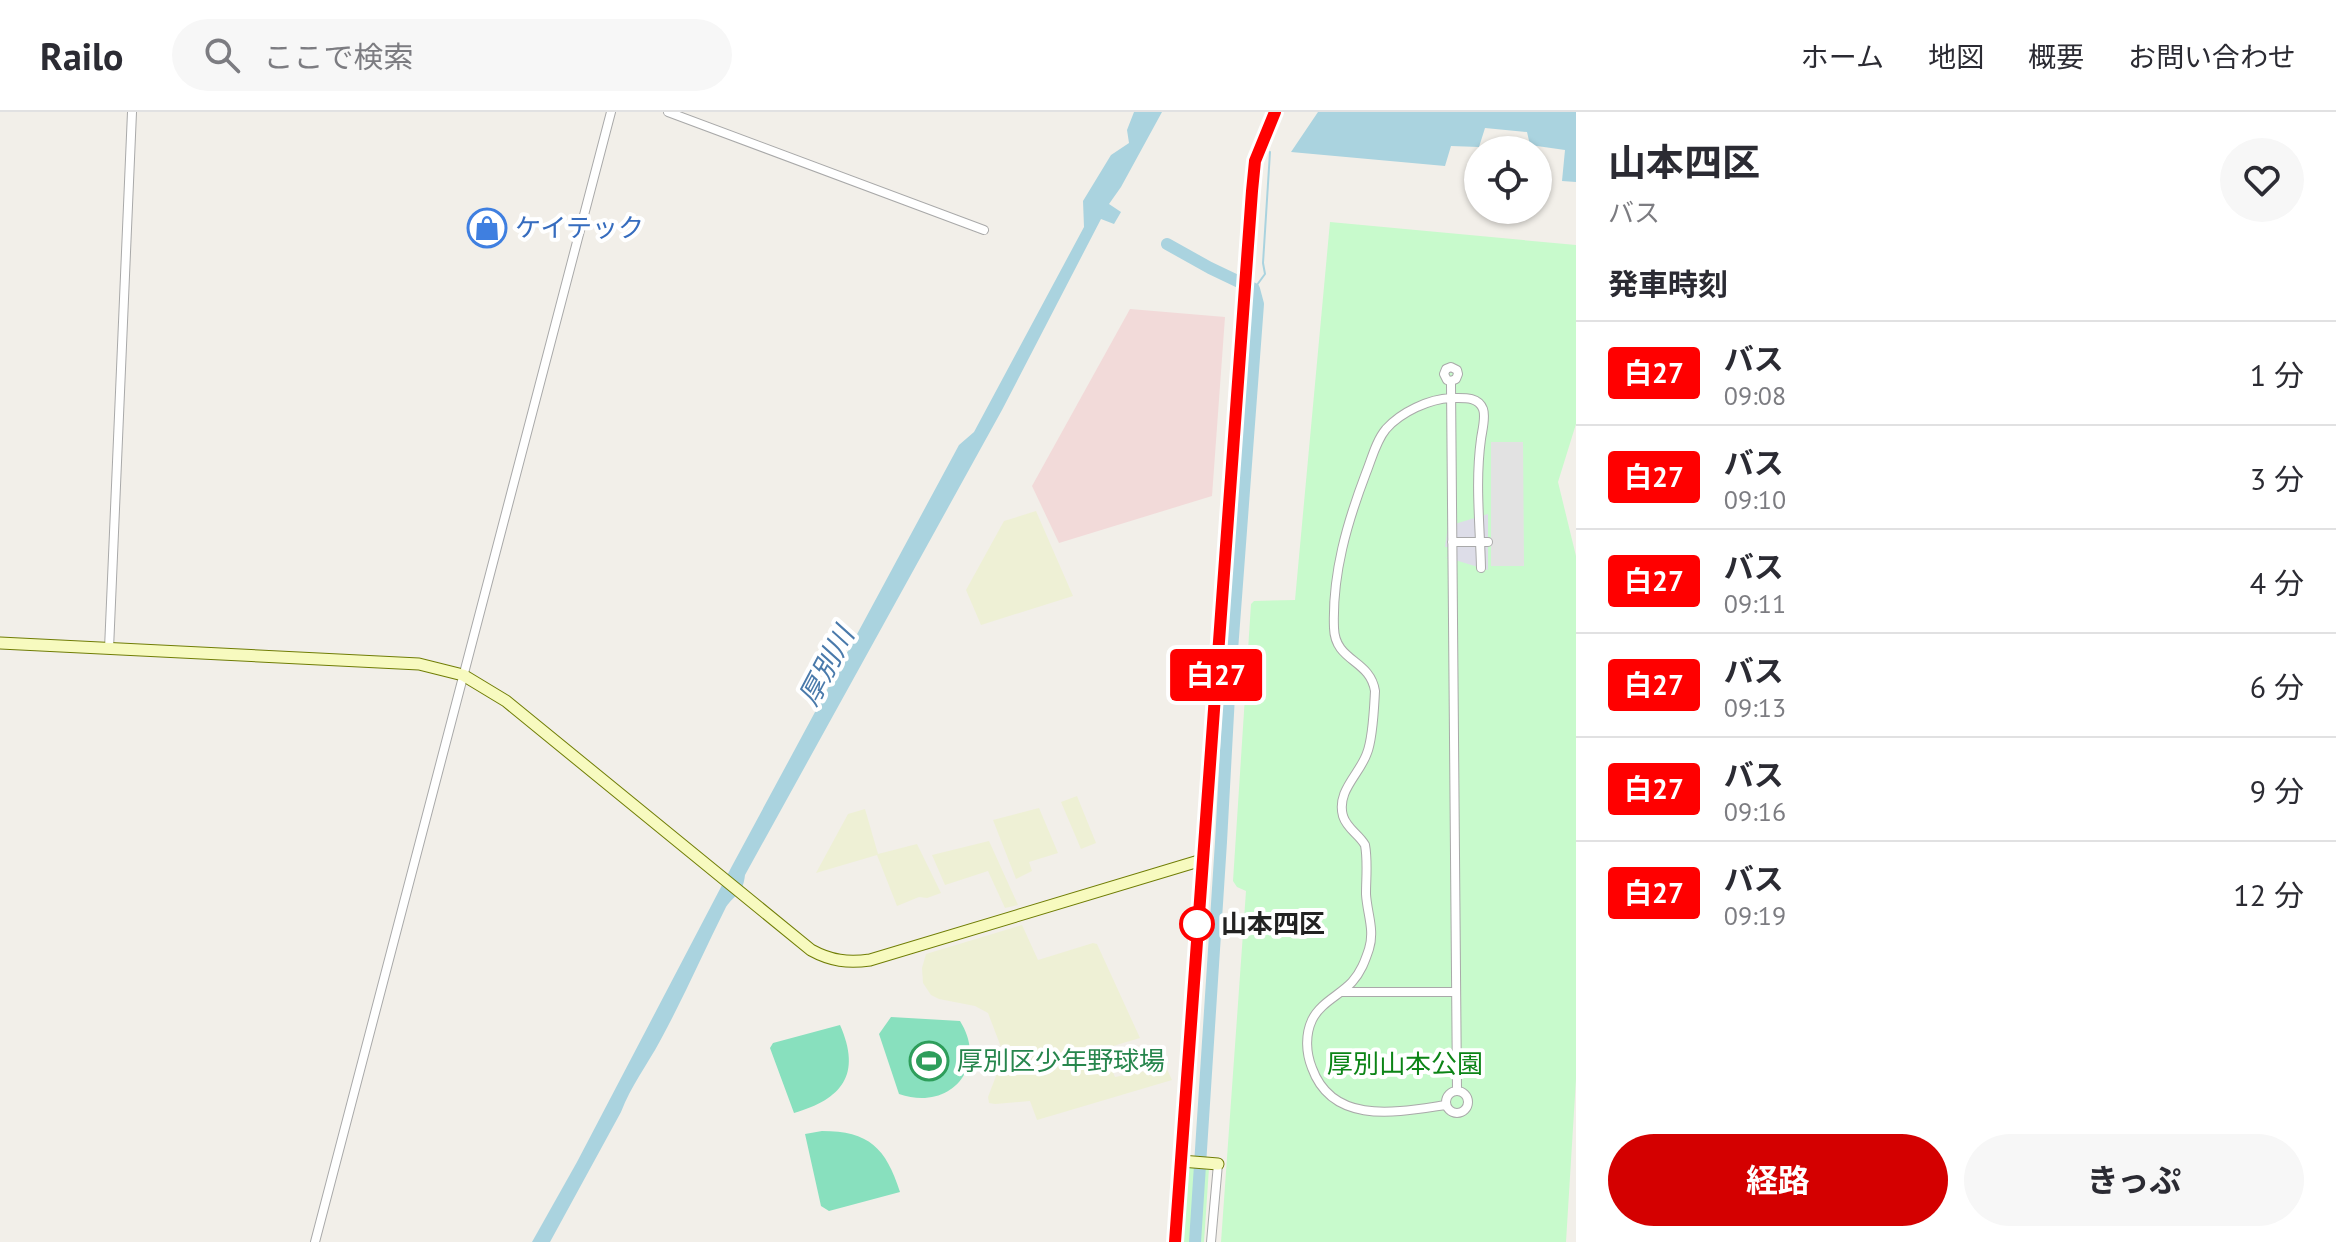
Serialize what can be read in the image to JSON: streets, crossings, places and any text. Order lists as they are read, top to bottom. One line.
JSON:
{"water":["厚別川"],"parks":["厚別山本公園"],"places":{"shop":["ケイテック"],"other":["山本四区"],"sports":["厚別区少年野球場"]},"lines":["bus line 白27"],"page":{"header":"Railo","search":"ここで検索","nav":["ホーム","地図","概要","お問い合わせ"],"on_map":"白27","heading":[["山本四区","バス"],"発車時刻"],"list":[{"mark":"白27","name":"バス","note":"09:08","value":"1 分"},{"mark":"白27","name":"バス","note":"09:10","value":"3 分"},{"mark":"白27","name":"バス","note":"09:11","value":"4 分"},{"mark":"白27","name":"バス","note":"09:13","value":"6 分"},{"mark":"白27","name":"バス","note":"09:16","value":"9 分"},{"mark":"白27","name":"バス","note":"09:19","value":"12 分"}],"buttons":["経路","きっぷ"]}}
